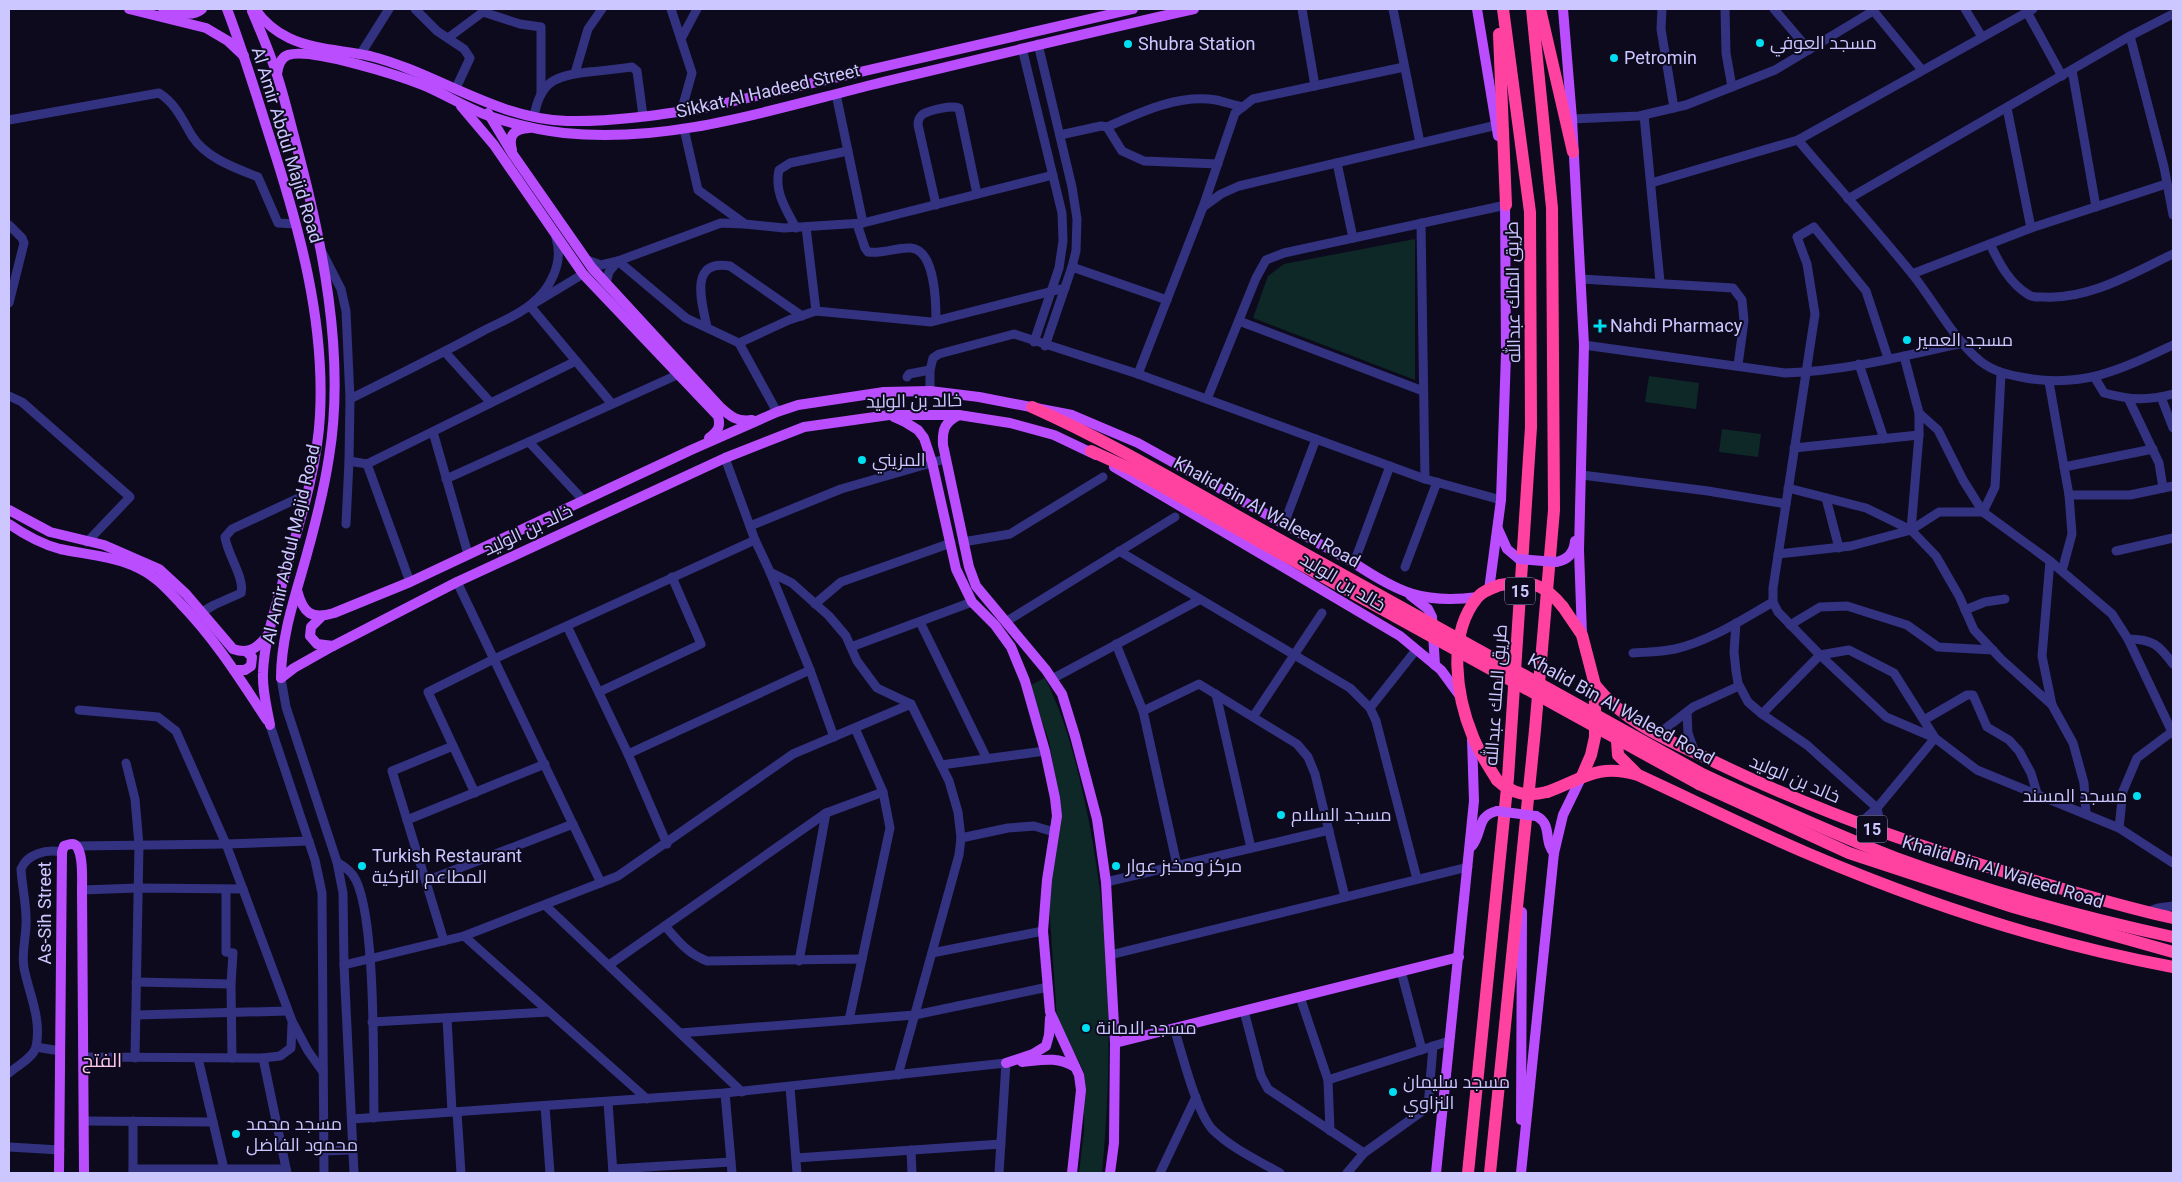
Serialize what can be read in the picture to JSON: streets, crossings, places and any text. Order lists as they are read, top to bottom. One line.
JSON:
{"streets":{"highway":["طريق الملك عبدالله","خالد بن الوليد","Khalid Bin Al Waleed Road","15"],"main road":["Sikkat Al Hadeed Street","Al Amir Abdul Majid Road","As-Sih Street"]},"crossings":[["Sikkat Al Hadeed Street","Al Amir Abdul Majid Road"],["Al Amir Abdul Majid Road","خالد بن الوليد"],["خالد بن الوليد","Khalid Bin Al Waleed Road"]],"districts":["الفتح"],"places":{"other":["مسجد العوفي","Shubra Station","Petromin","مسجد العمير","المزيني","مسجد المسند","مسجد السلام","Turkish Restaurant المطاعم التركية","مركز ومخبز عوار","مسجد الامانة","مسجد سليمان النزاوي","مسجد محمد محمود الفاضل"],"health":["Nahdi Pharmacy"]}}
